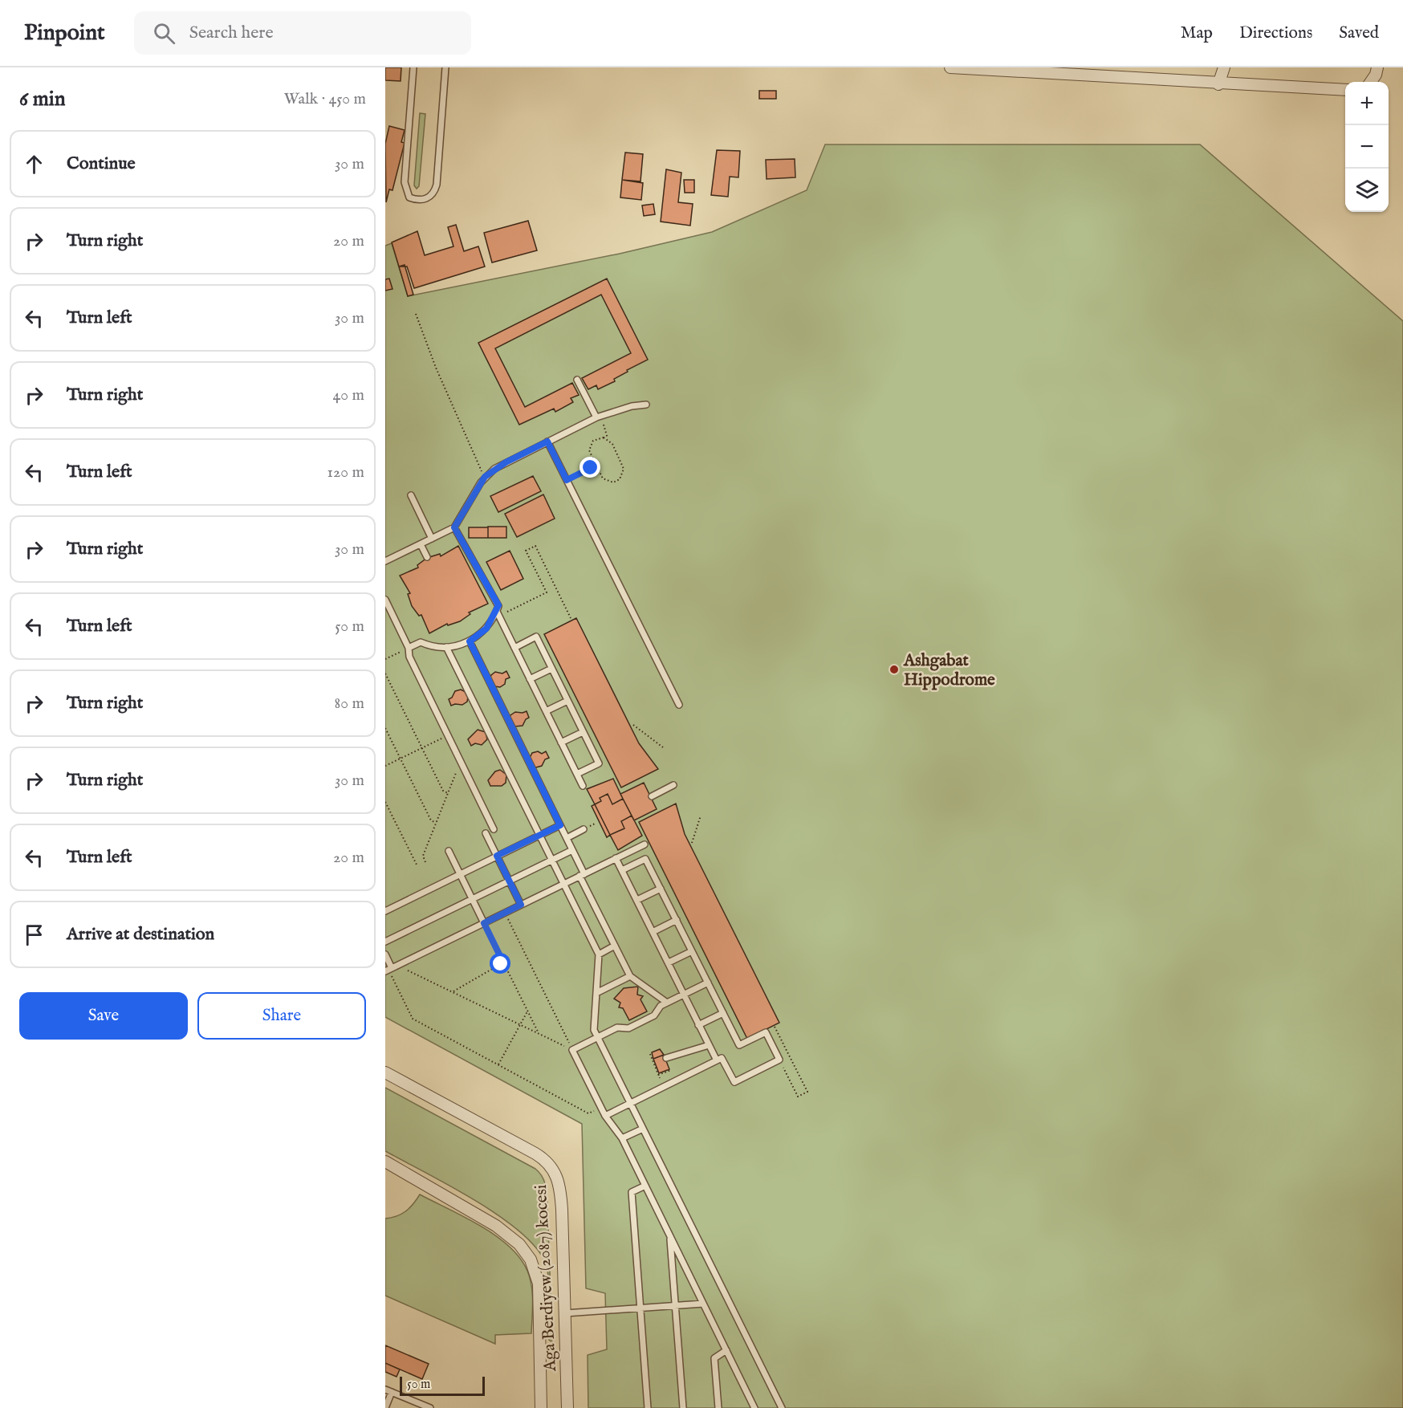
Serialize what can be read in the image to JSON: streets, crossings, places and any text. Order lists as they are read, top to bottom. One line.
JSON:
{"streets":{"street":["Aga Berdiyew (2087) kocesi"]},"places":["Ashgabat Hippodrome"],"scale_bar":"50 m","page":{"header":"Pinpoint","search":"Search here","nav":["Map","Directions","Saved"],"heading":["6 min","Walk · 450 m"],"map_buttons":["+","−"],"list":[["Continue","30 m"],["Turn right","20 m"],["Turn left","30 m"],["Turn right","40 m"],["Turn left","120 m"],["Turn right","30 m"],["Turn left","50 m"],["Turn right","80 m"],["Turn right","30 m"],["Turn left","20 m"],"Arrive at destination"],"buttons":["Save","Share"],"scale":"50 m"}}
